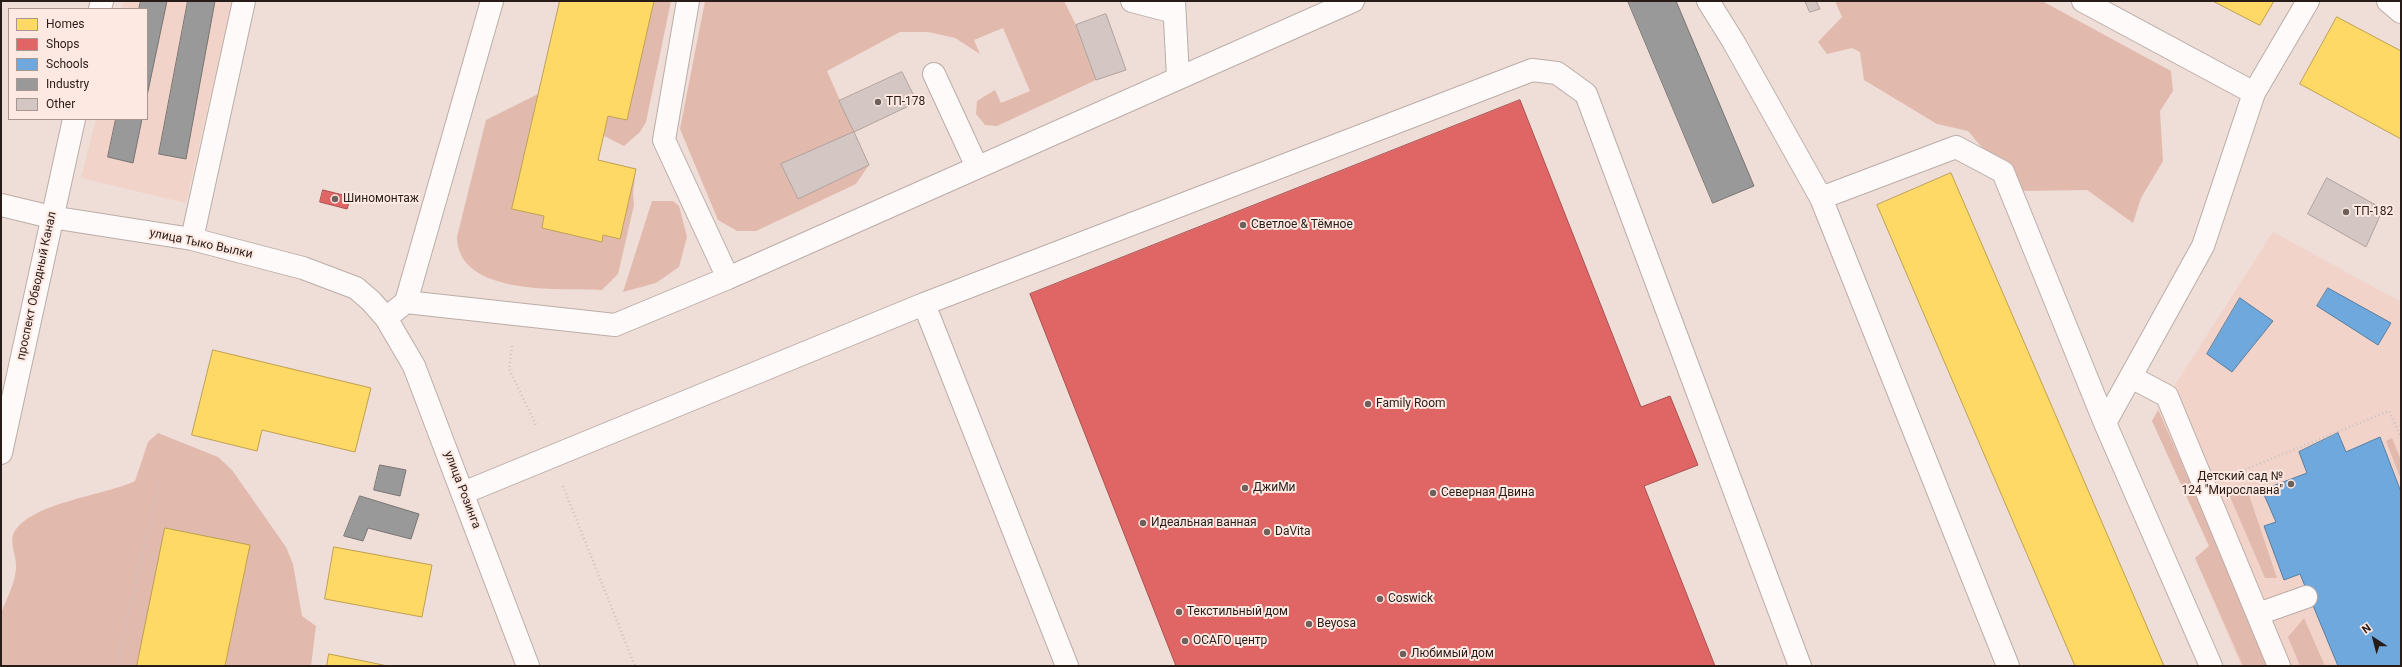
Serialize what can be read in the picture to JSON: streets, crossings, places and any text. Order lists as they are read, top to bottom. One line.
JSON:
{"streets":{"street":["улица Тыко Вылки","проспект Обводный Канал","улица Розинга"]},"crossings":[["улица Тыко Вылки","проспект Обводный Канал"],["улица Тыко Вылки","улица Розинга"]],"places":["ТП-178","Шиномонтаж","ТП-182","Светлое & Тёмное","Family Room","Детский сад № 124 \"Мирославна\"","ДжиМи","Северная Двина","Идеальная ванная","DaVita","Coswick","Текстильный дом","Beyosa","ОСАГО центр","Любимый дом"],"legend":["Homes","Shops","Schools","Industry","Other"],"north":"top left"}
